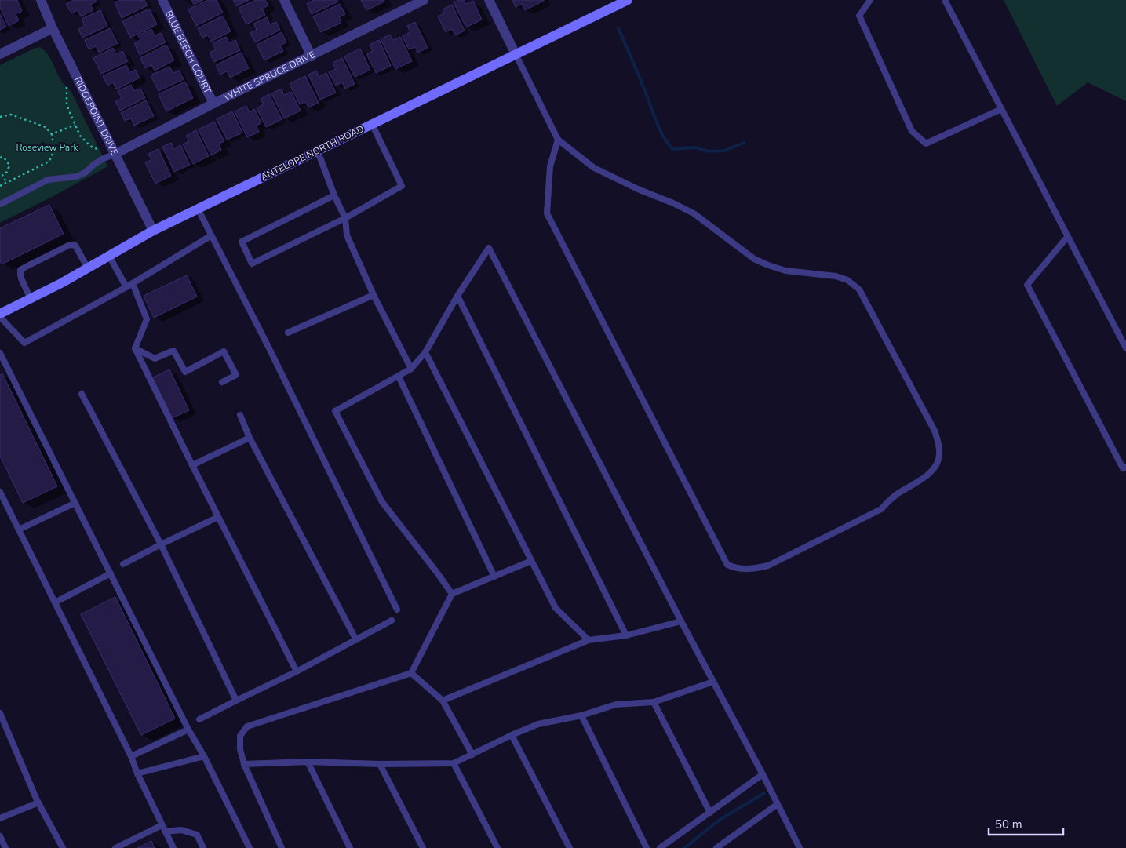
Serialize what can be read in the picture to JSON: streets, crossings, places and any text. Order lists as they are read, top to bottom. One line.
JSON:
{"streets":{"main road":["ANTELOPE NORTH ROAD"],"street":["BLUE BEECH COURT","WHITE SPRUCE DRIVE","RIDGEPOINT DRIVE"]},"crossings":[["BLUE BEECH COURT","WHITE SPRUCE DRIVE"],["WHITE SPRUCE DRIVE","RIDGEPOINT DRIVE"],["RIDGEPOINT DRIVE","ANTELOPE NORTH ROAD"]],"parks":["Roseview Park"],"scale_bar":"50 m"}
